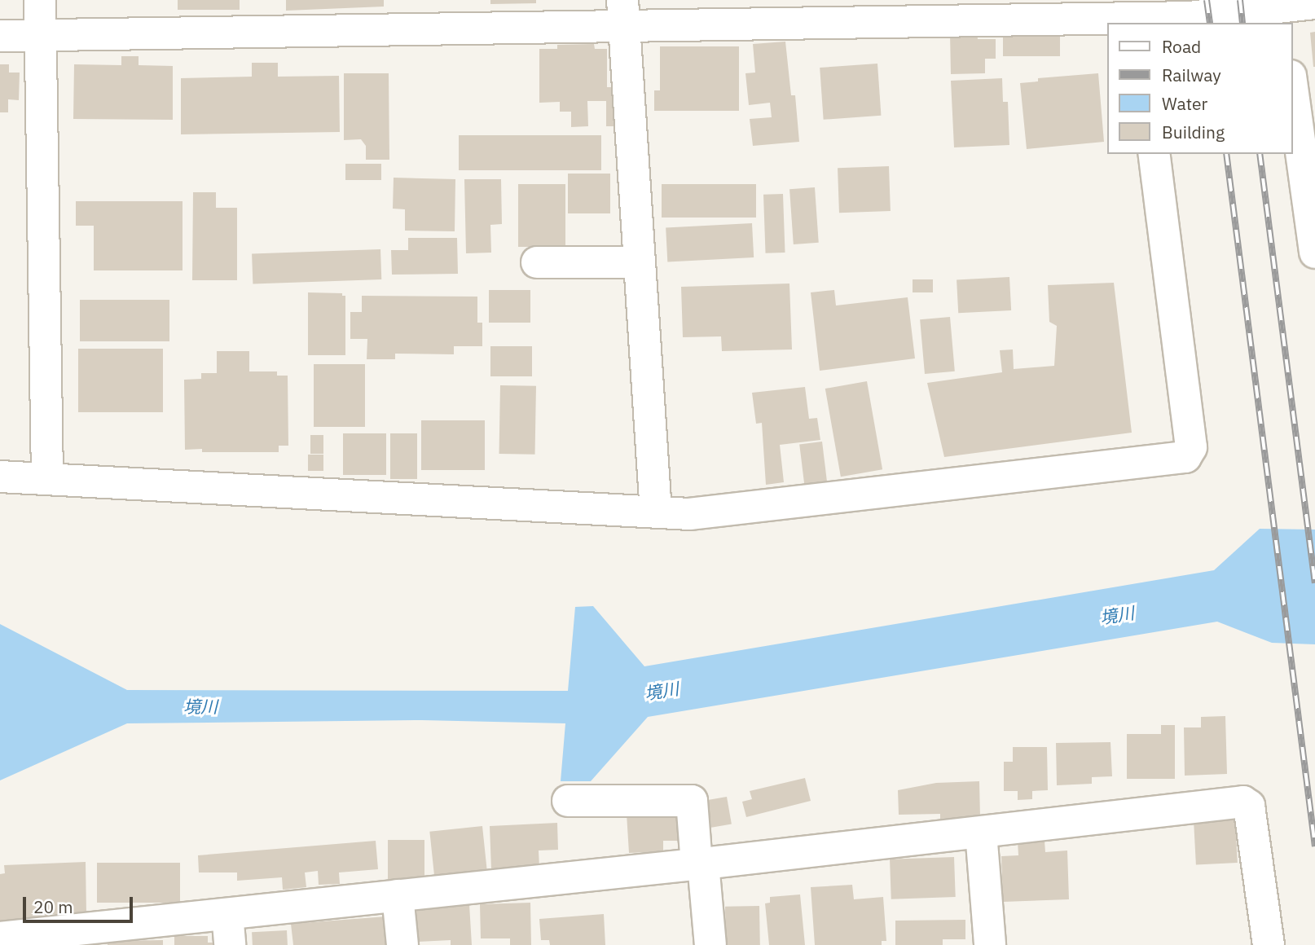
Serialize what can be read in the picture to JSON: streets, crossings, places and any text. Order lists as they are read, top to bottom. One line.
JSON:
{"water":["境川"],"legend":["Road","Railway","Water","Building"],"scale_bar":"20 m"}
